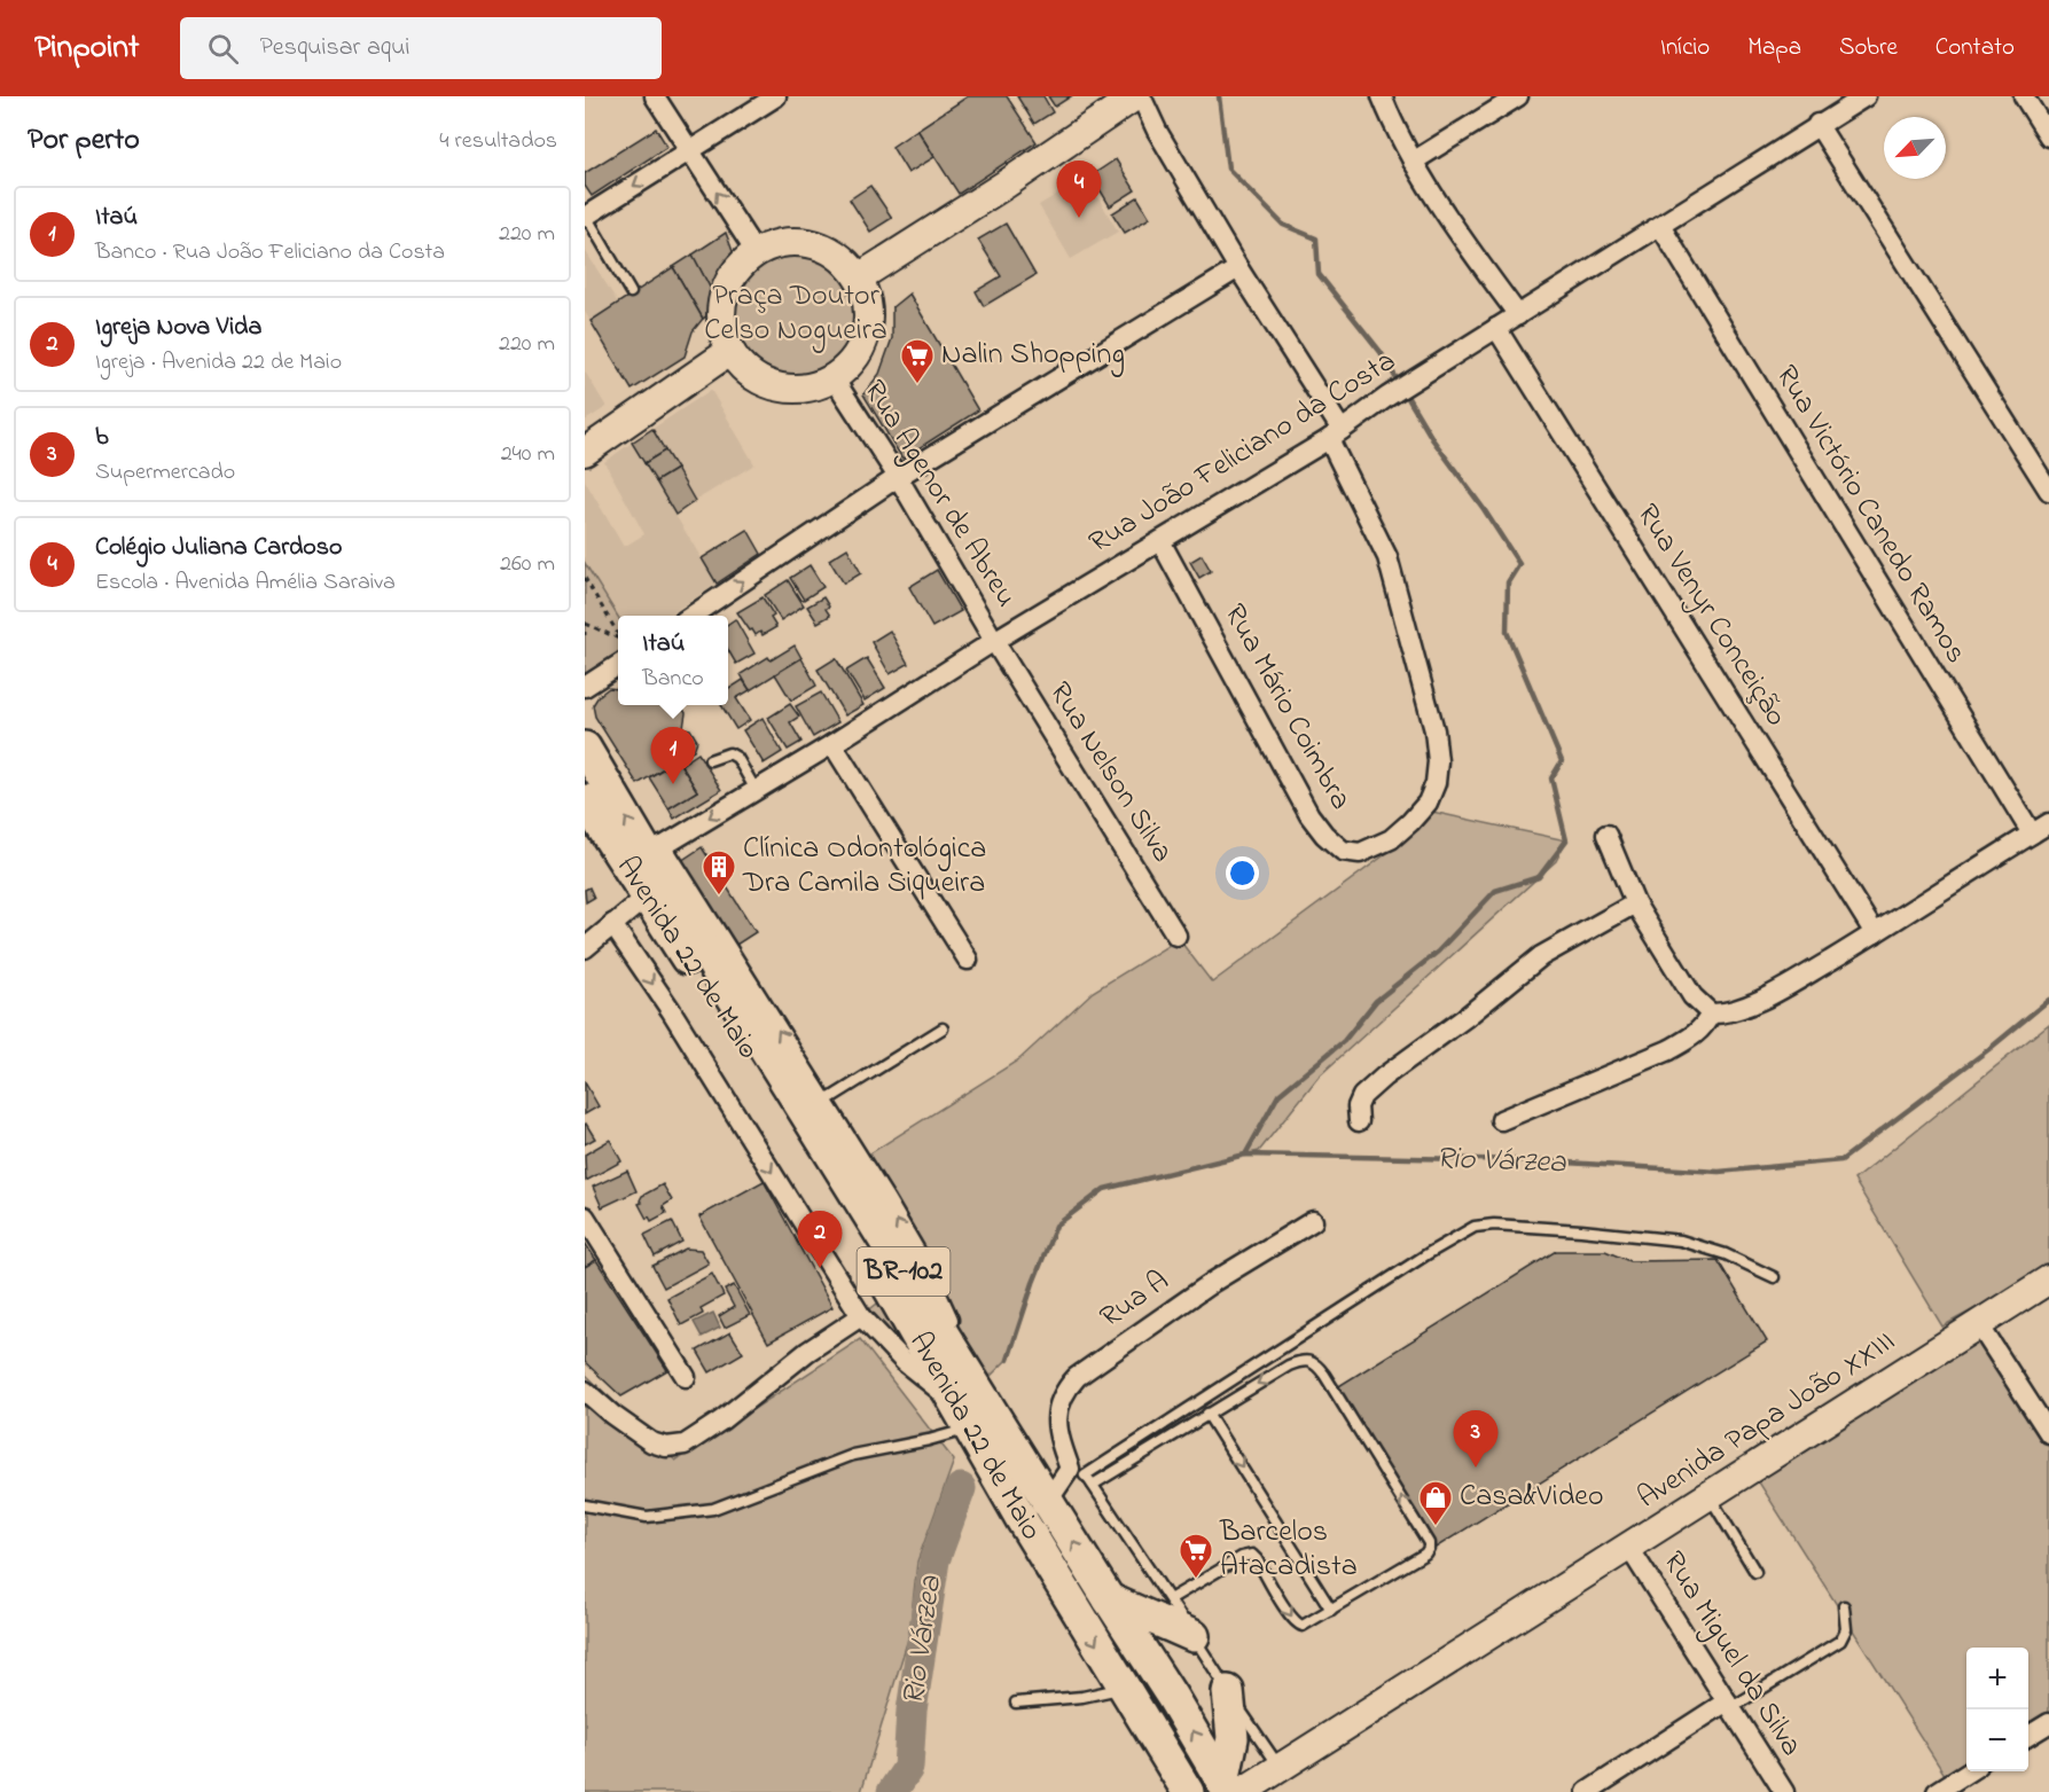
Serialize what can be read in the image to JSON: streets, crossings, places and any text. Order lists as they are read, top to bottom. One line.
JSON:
{"streets":{"main road":["Avenida 22 de Maio","BR-102"],"street":["Rua João Feliciano da Costa","Rua Agenor de Abreu","Rua Victório Canedo Ramos","Rua Venyr Conceição","Rua Mário Coimbra","Rua Nelson Silva","Rua A","Avenida Papa João XXIII","Rua Miguel da Silva"]},"crossings":[["Rua João Feliciano da Costa","Rua Agenor de Abreu"],["Rua João Feliciano da Costa","Rua Victório Canedo Ramos"],["Rua João Feliciano da Costa","Rua Venyr Conceição"],["Rua João Feliciano da Costa","Rua Mário Coimbra"],["Rua João Feliciano da Costa","Rua Nelson Silva"],["Rua João Feliciano da Costa","Avenida 22 de Maio"],["Rua Agenor de Abreu","Rua Nelson Silva"],["Avenida 22 de Maio","Avenida Papa João XXIII"],["Avenida Papa João XXIII","Rua Miguel da Silva"]],"water":["Rio Várzea"],"parks":["Praça Doutor Celso Nogueira"],"places":{"supermarket":["Nalin Shopping","Barcelos Atacadista"],"building":["Clínica Odontológica Dra Camila Siqueira"],"shop":["Casa&Video"]},"north":"bottom left","page":{"header":"Pinpoint","search":"Pesquisar aqui","nav":["Início","Mapa","Sobre","Contato"],"heading":["Por perto","4 resultados"],"pins":["4","1","2","3"],"list":[{"mark":"1","name":"Itaú","note":"Banco · Rua João Feliciano da Costa","value":"220 m"},{"mark":"2","name":"Igreja Nova Vida","note":"Igreja · Avenida 22 de Maio","value":"220 m"},{"mark":"3","name":"b","note":"Supermercado","value":"240 m"},{"mark":"4","name":"Colégio Juliana Cardoso","note":"Escola · Avenida Amélia Saraiva","value":"260 m"}],"popup":["Itaú","Banco"],"map_buttons":["+","−"]}}
